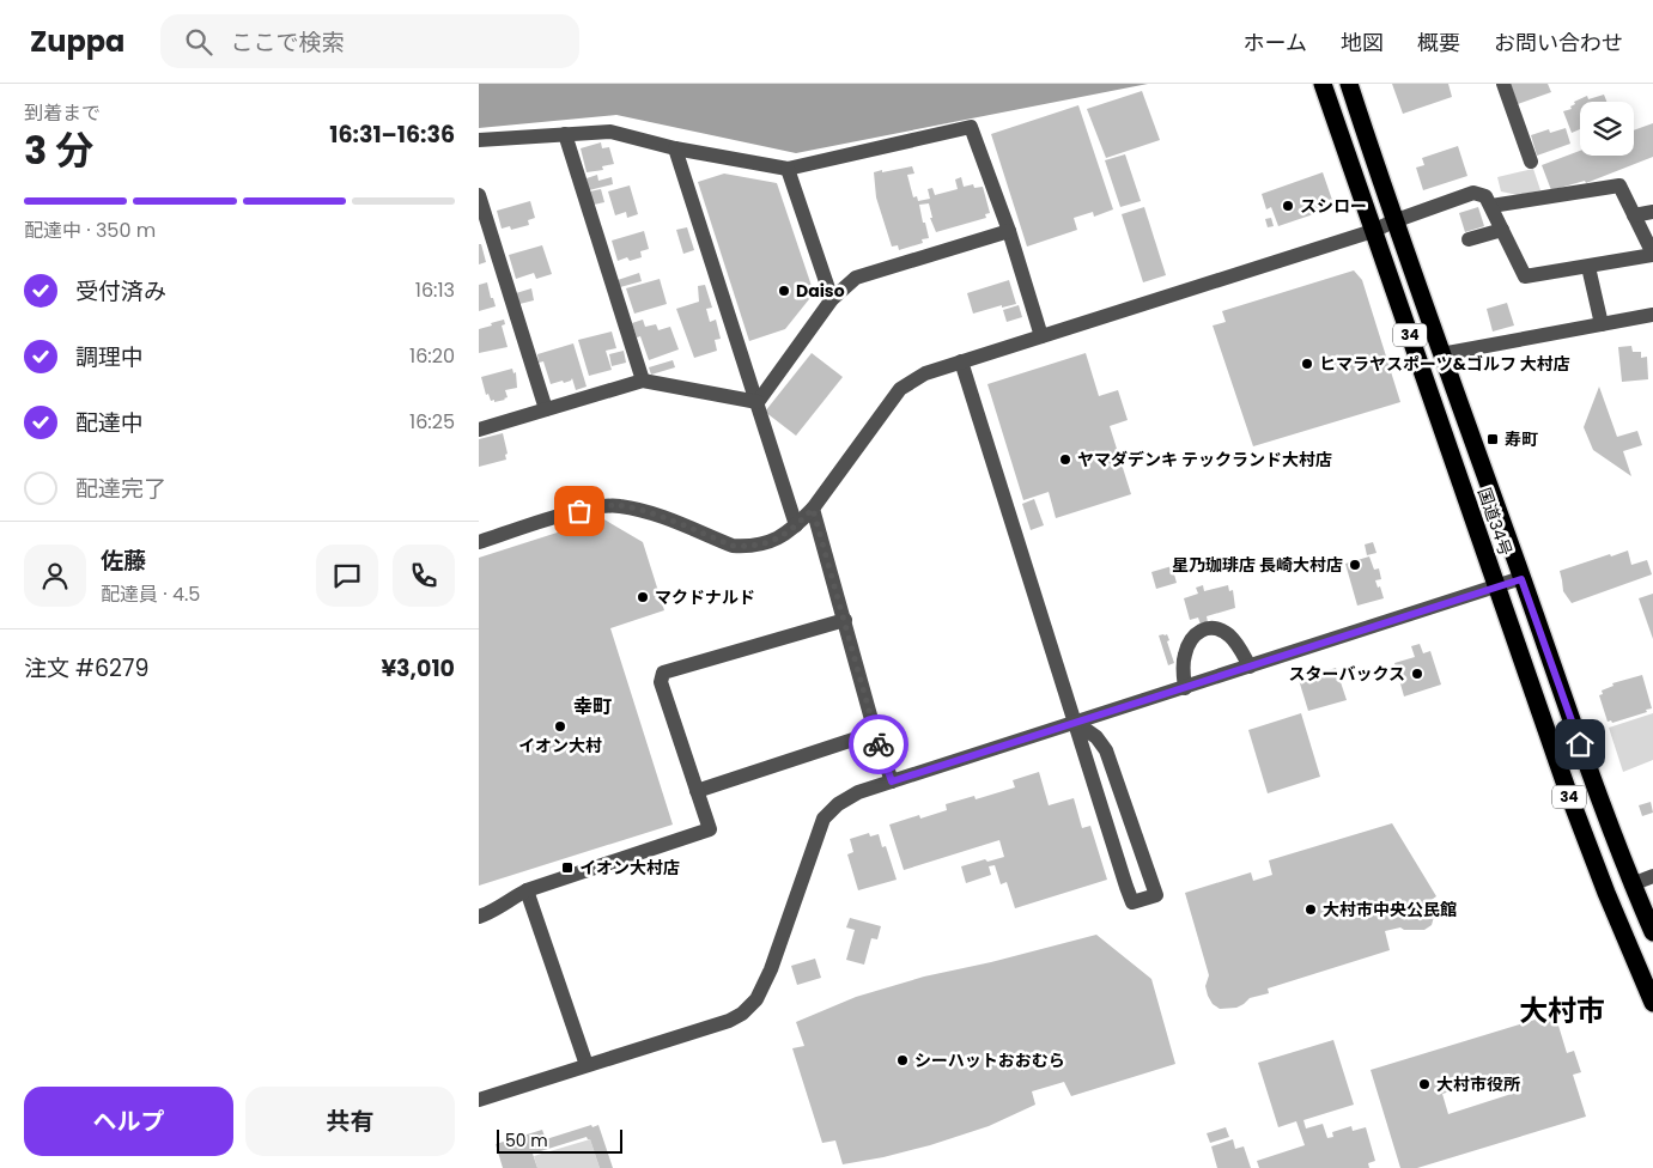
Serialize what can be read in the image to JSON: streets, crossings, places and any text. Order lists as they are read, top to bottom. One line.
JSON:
{"streets":{"highway":["34","国道34号"]},"districts":["幸町","大村市"],"places":{"other":["スシロー","Daiso","ヒマラヤスポーツ&ゴルフ 大村店","ヤマダデンキ テックランド大村店","星乃珈琲店 長崎大村店","マクドナルド","スターバックス","イオン大村","大村市中央公民館","シーハットおおむら","大村市役所"],"transit":["寿町","イオン大村店"]},"scale_bar":"50 m","page":{"header":"Zuppa","search":"ここで検索","nav":["ホーム","地図","概要","お問い合わせ"],"heading":["3 分","到着まで","16:31–16:36"],"panel":["佐藤","配達員 · 4.5","注文 #6279","¥3,010"],"bar":"配達中 · 350 m","list":[["受付済み","16:13"],["調理中","16:20"],["配達中","16:25"],"配達完了"],"buttons":["ヘルプ","共有"],"scale":"50 m"}}
